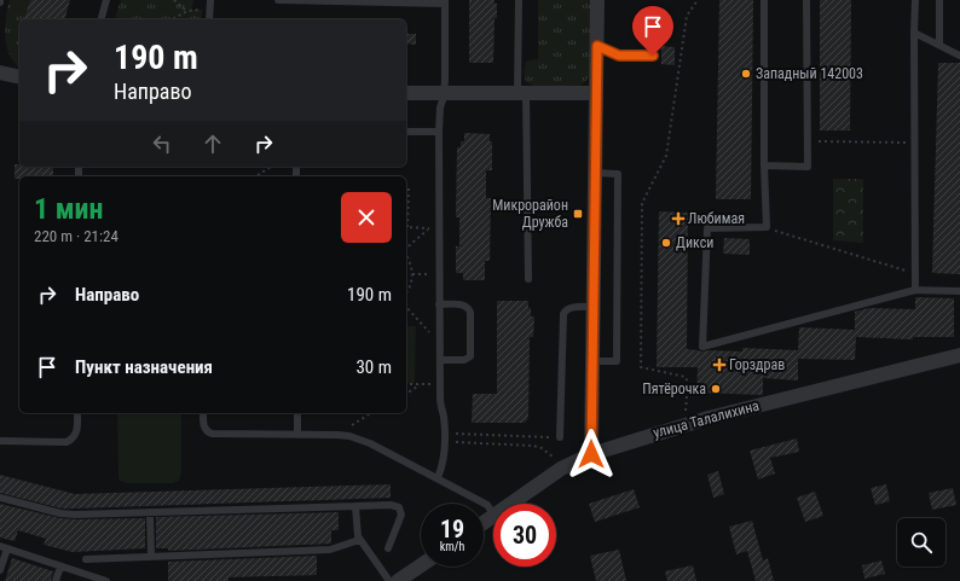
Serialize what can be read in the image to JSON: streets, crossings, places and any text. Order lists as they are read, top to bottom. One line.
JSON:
{"streets":{"street":["улица Талалихина"]},"places":{"other":["Западный 142003","Дикси","Пятёрочка"],"transit":["Микрорайон Дружба"],"health":["Любимая","Горздрав"]},"page":{"turn":["190 m","Направо"],"heading":["1 мин","220 m · 21:24"],"list":[{"name":"Направо","value":"190 m"},{"name":"Пункт назначения","value":"30 m"}],"speed":"19 km/h","limit":"30"}}
